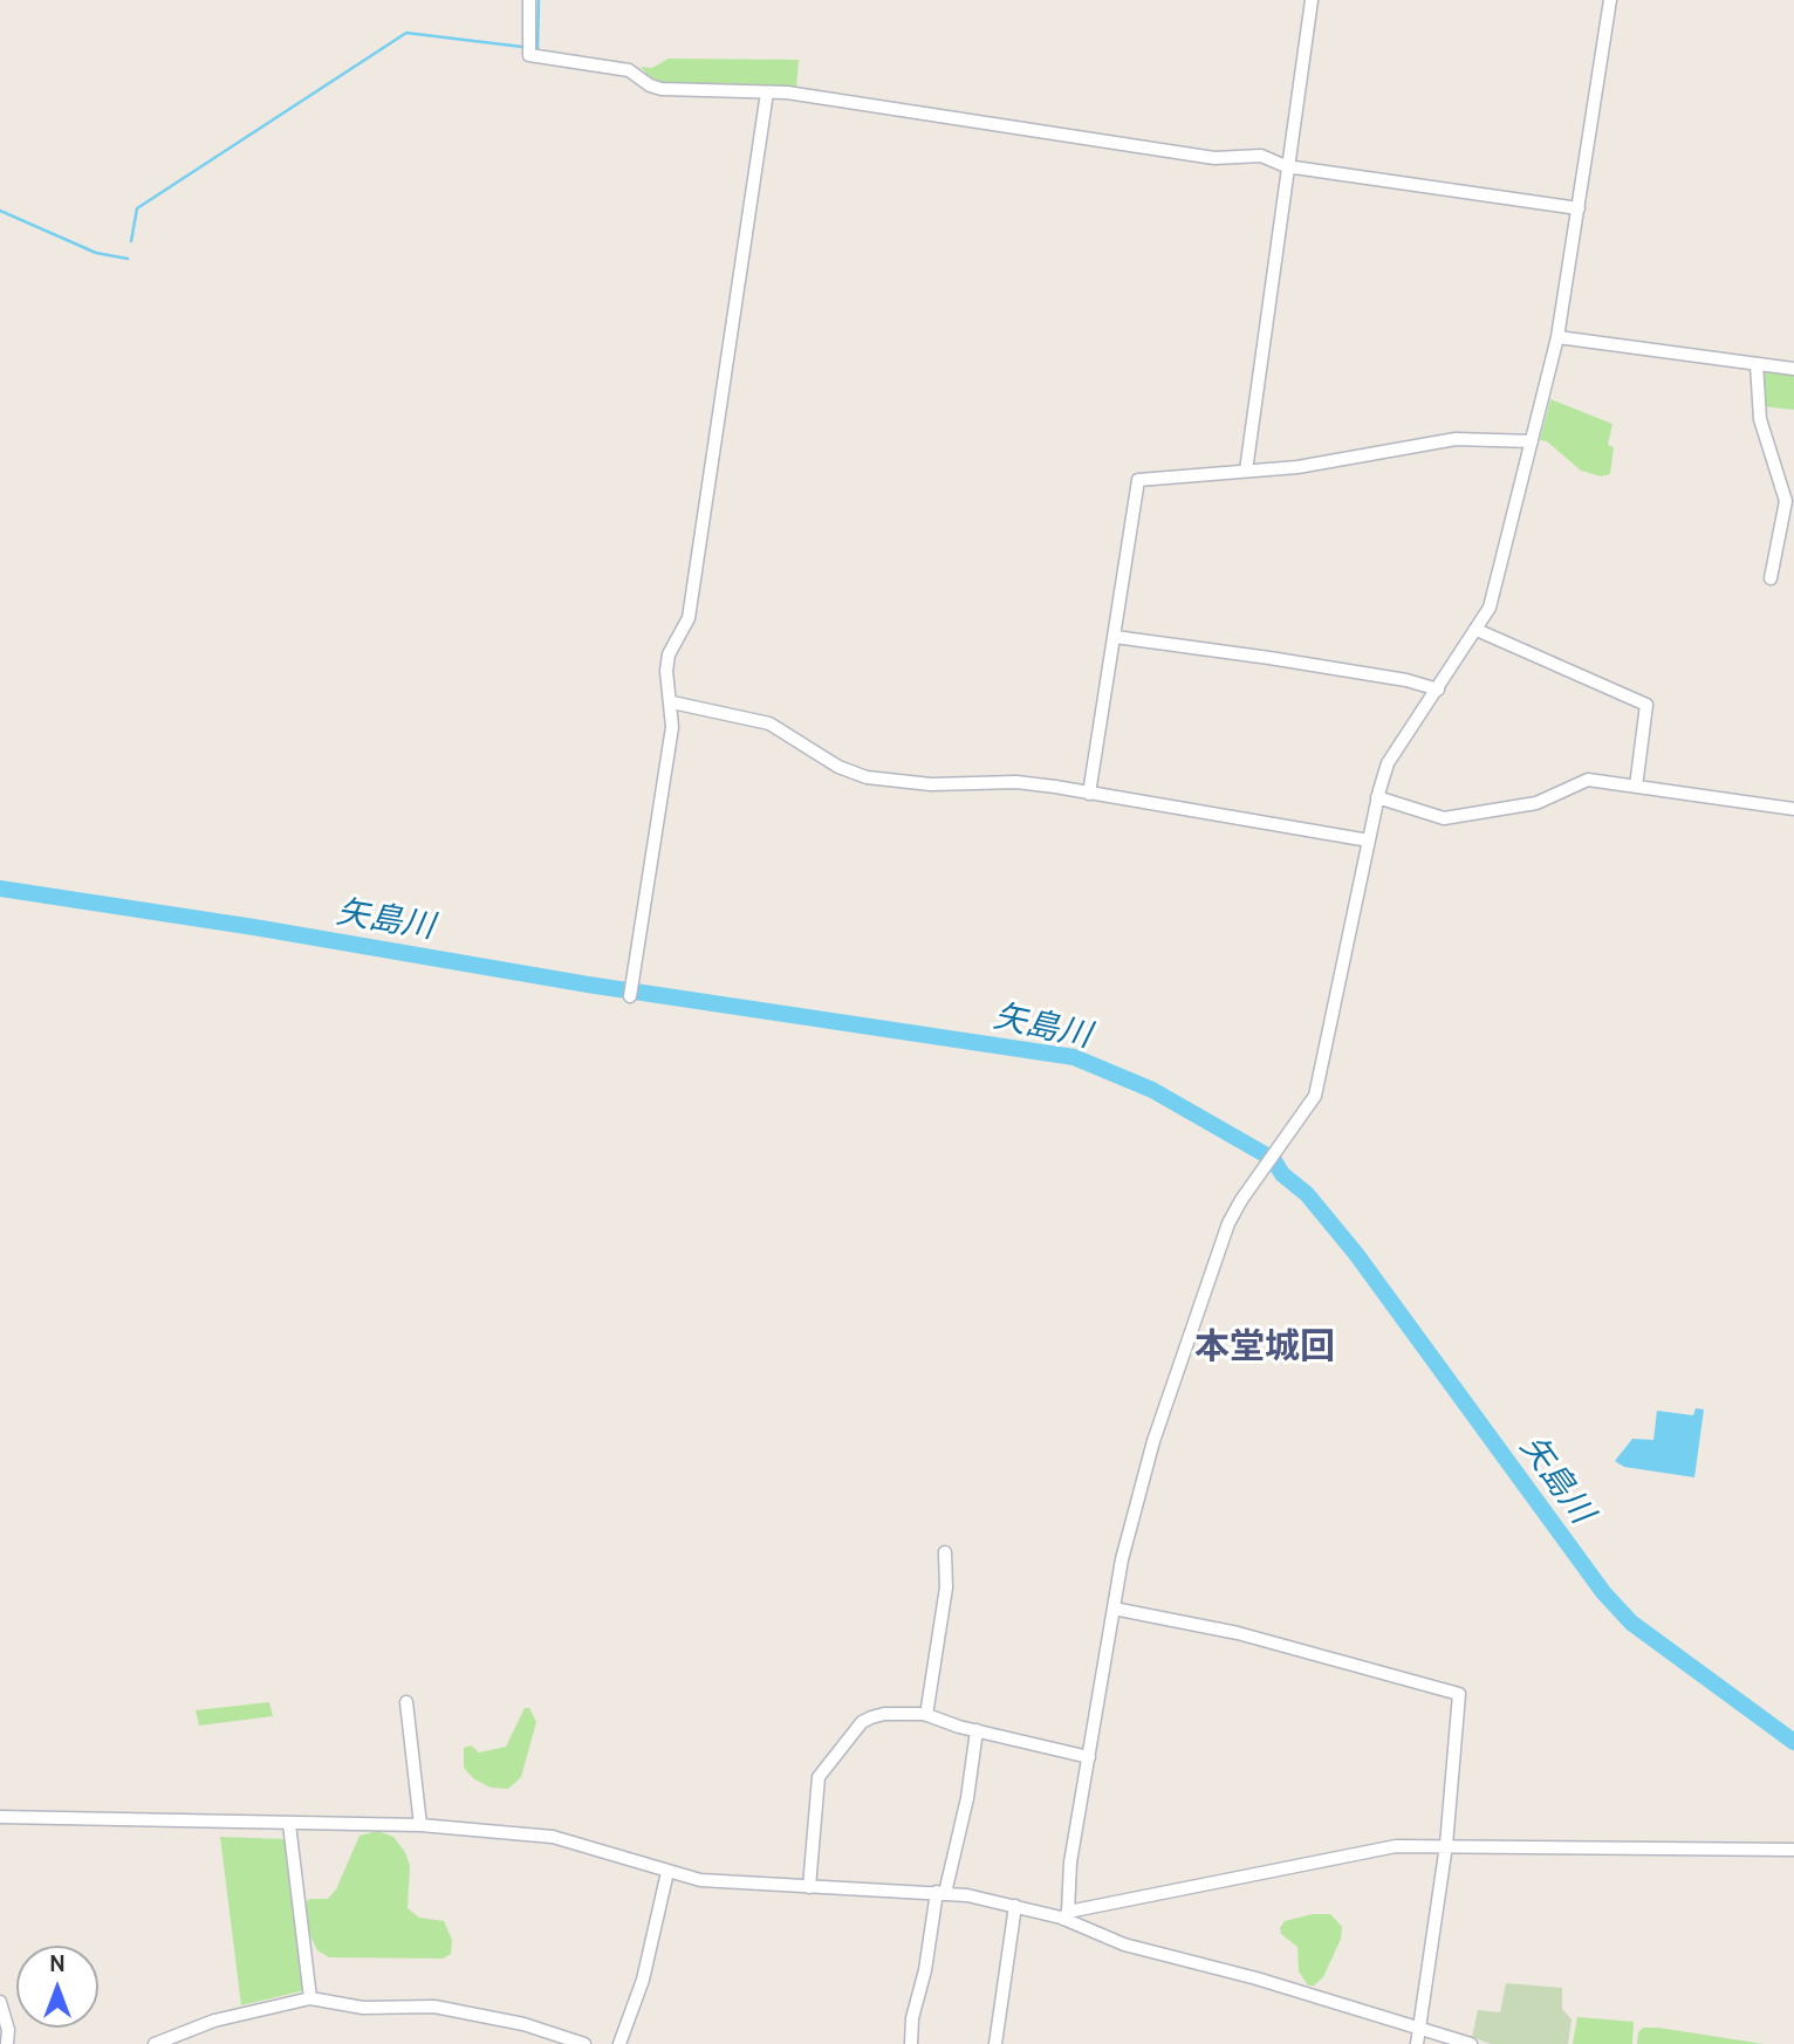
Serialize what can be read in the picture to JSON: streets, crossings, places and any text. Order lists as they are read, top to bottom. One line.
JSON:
{"districts":["本堂城回"],"water":["矢島川"],"north":"top"}
